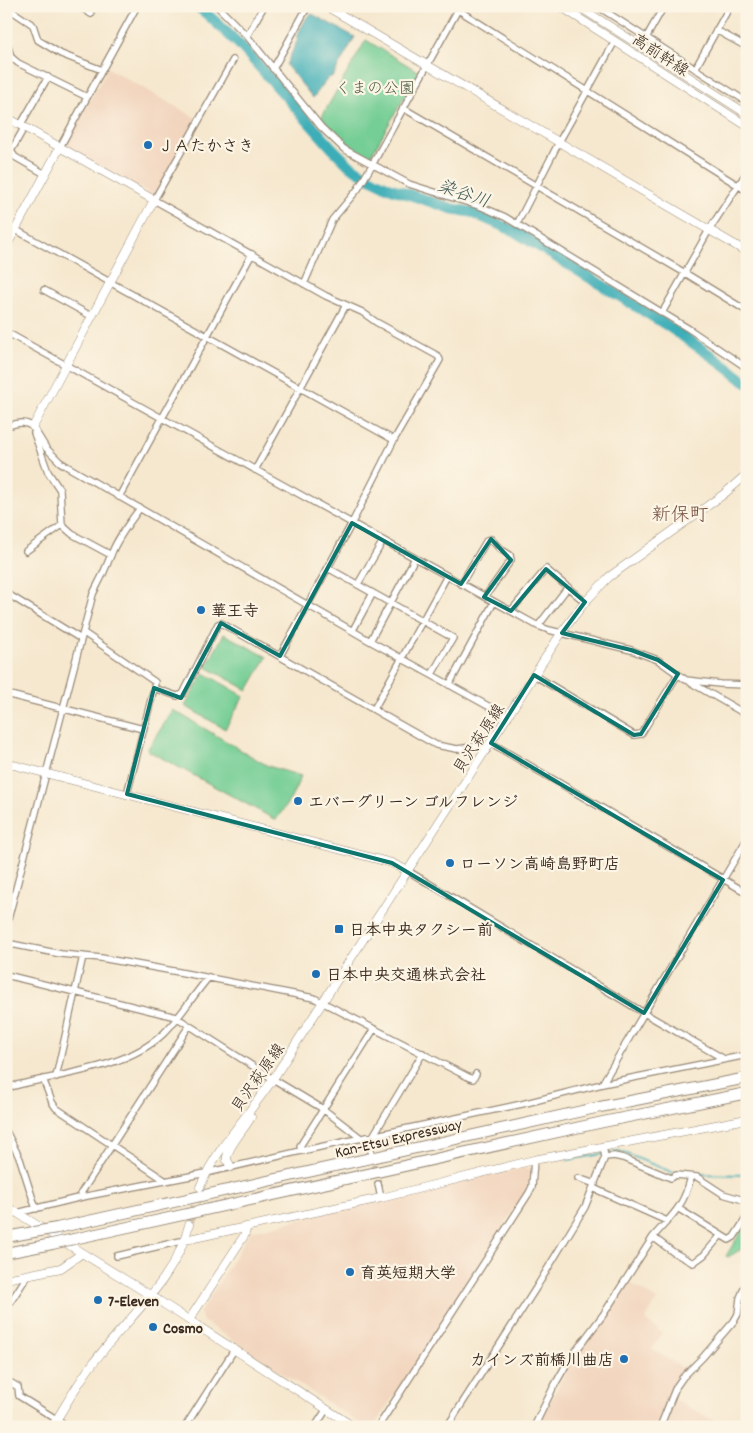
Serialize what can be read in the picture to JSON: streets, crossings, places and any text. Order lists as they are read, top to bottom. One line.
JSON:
{"streets":{"highway":["Kan-Etsu Expressway"],"street":["高前幹線","貝沢萩原線"]},"districts":["新保町"],"water":["染谷川"],"parks":["くまの公園"],"places":{"other":["ＪＡたかさき","華王寺","エバーグリーン ゴルフレンジ","ローソン高崎島野町店","日本中央交通株式会社","育英短期大学","7-Eleven","Cosmo","カインズ前橋川曲店"],"transit":["日本中央タクシー前"]}}
